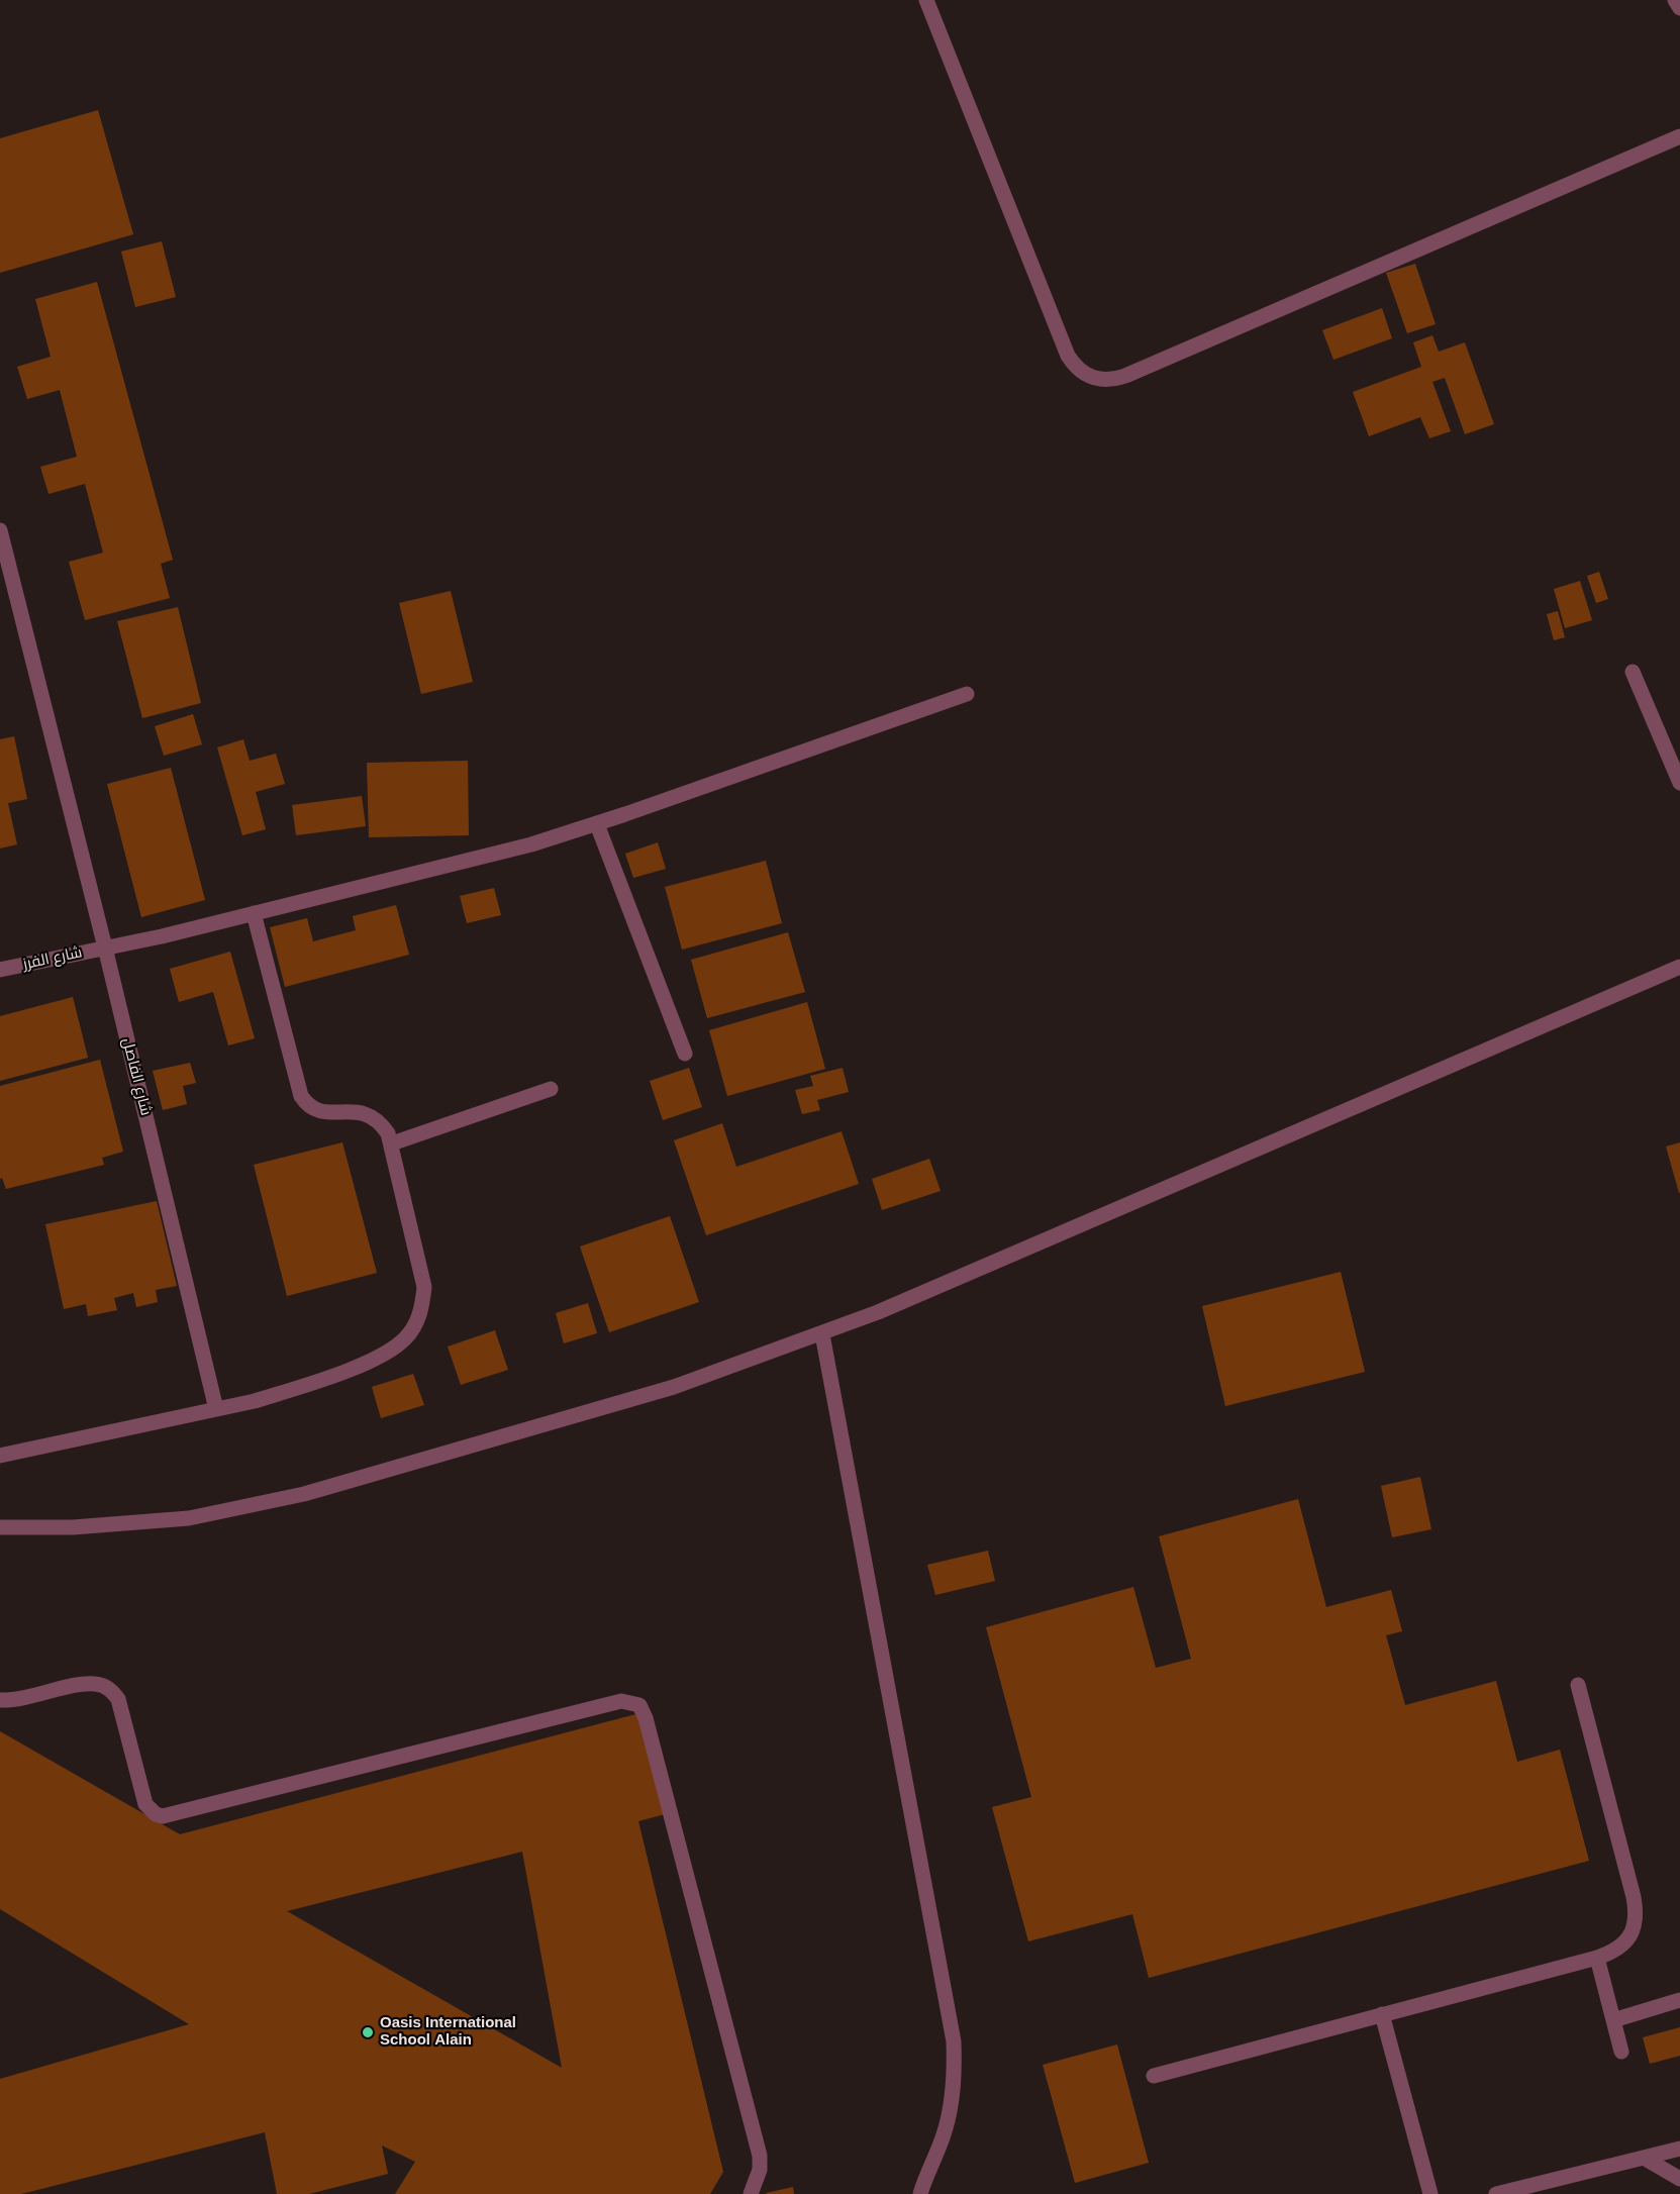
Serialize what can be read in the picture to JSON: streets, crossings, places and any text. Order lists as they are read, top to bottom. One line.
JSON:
{"streets":{"street":["شارع الفرز","شارع الفاصل"]},"crossings":[["شارع الفرز","شارع الفاصل"]],"places":["Oasis International School Alain"]}
